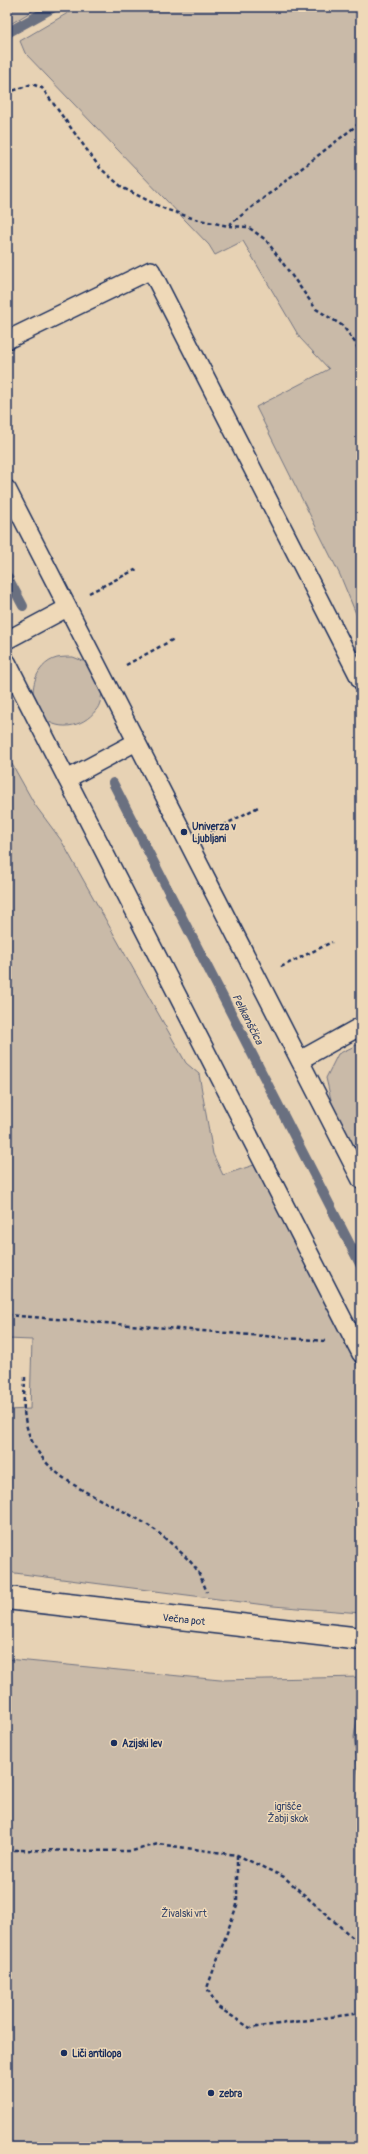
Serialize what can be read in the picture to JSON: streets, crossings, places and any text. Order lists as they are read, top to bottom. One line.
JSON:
{"streets":{"main road":["Večna pot"]},"water":["Pelikanščica"],"parks":["igrišče Žabji skok","Živalski vrt"],"places":["Univerza v Ljubljani","Azijski lev","Liči antilopa","zebra"]}
